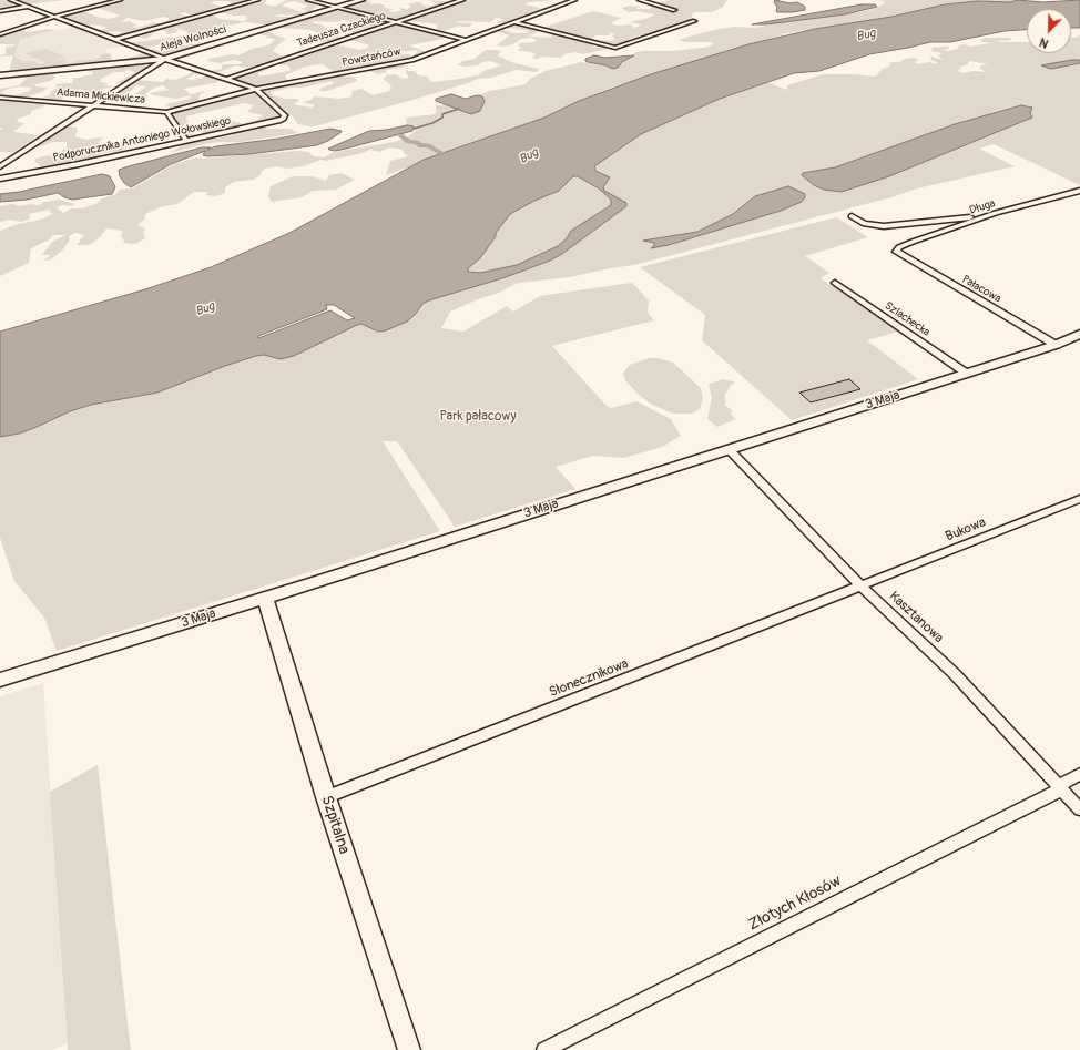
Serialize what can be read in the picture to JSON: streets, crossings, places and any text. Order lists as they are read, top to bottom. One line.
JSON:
{"streets":{"street":["Tadeusza Czackiego","Aleja Wolności","Powstańców","Adama Mickiewicza","Podporucznika Antoniego Wołowskiego","Długa","Pałacowa","Szlachecka","3 Maja","Bukowa","Kasztanowa","Słonecznikowa","Szpitalna","Złotych Kłosów"]},"crossings":[["Powstańców","Adama Mickiewicza"],["Powstańców","Podporucznika Antoniego Wołowskiego"],["Długa","Pałacowa"],["Pałacowa","3 Maja"],["Szlachecka","3 Maja"],["3 Maja","Kasztanowa"],["3 Maja","Szpitalna"],["Bukowa","Kasztanowa"],["Bukowa","Słonecznikowa"],["Kasztanowa","Słonecznikowa"],["Kasztanowa","Złotych Kłosów"],["Słonecznikowa","Szpitalna"]],"water":["Bug"],"parks":["Park pałacowy"],"north":"bottom left"}
